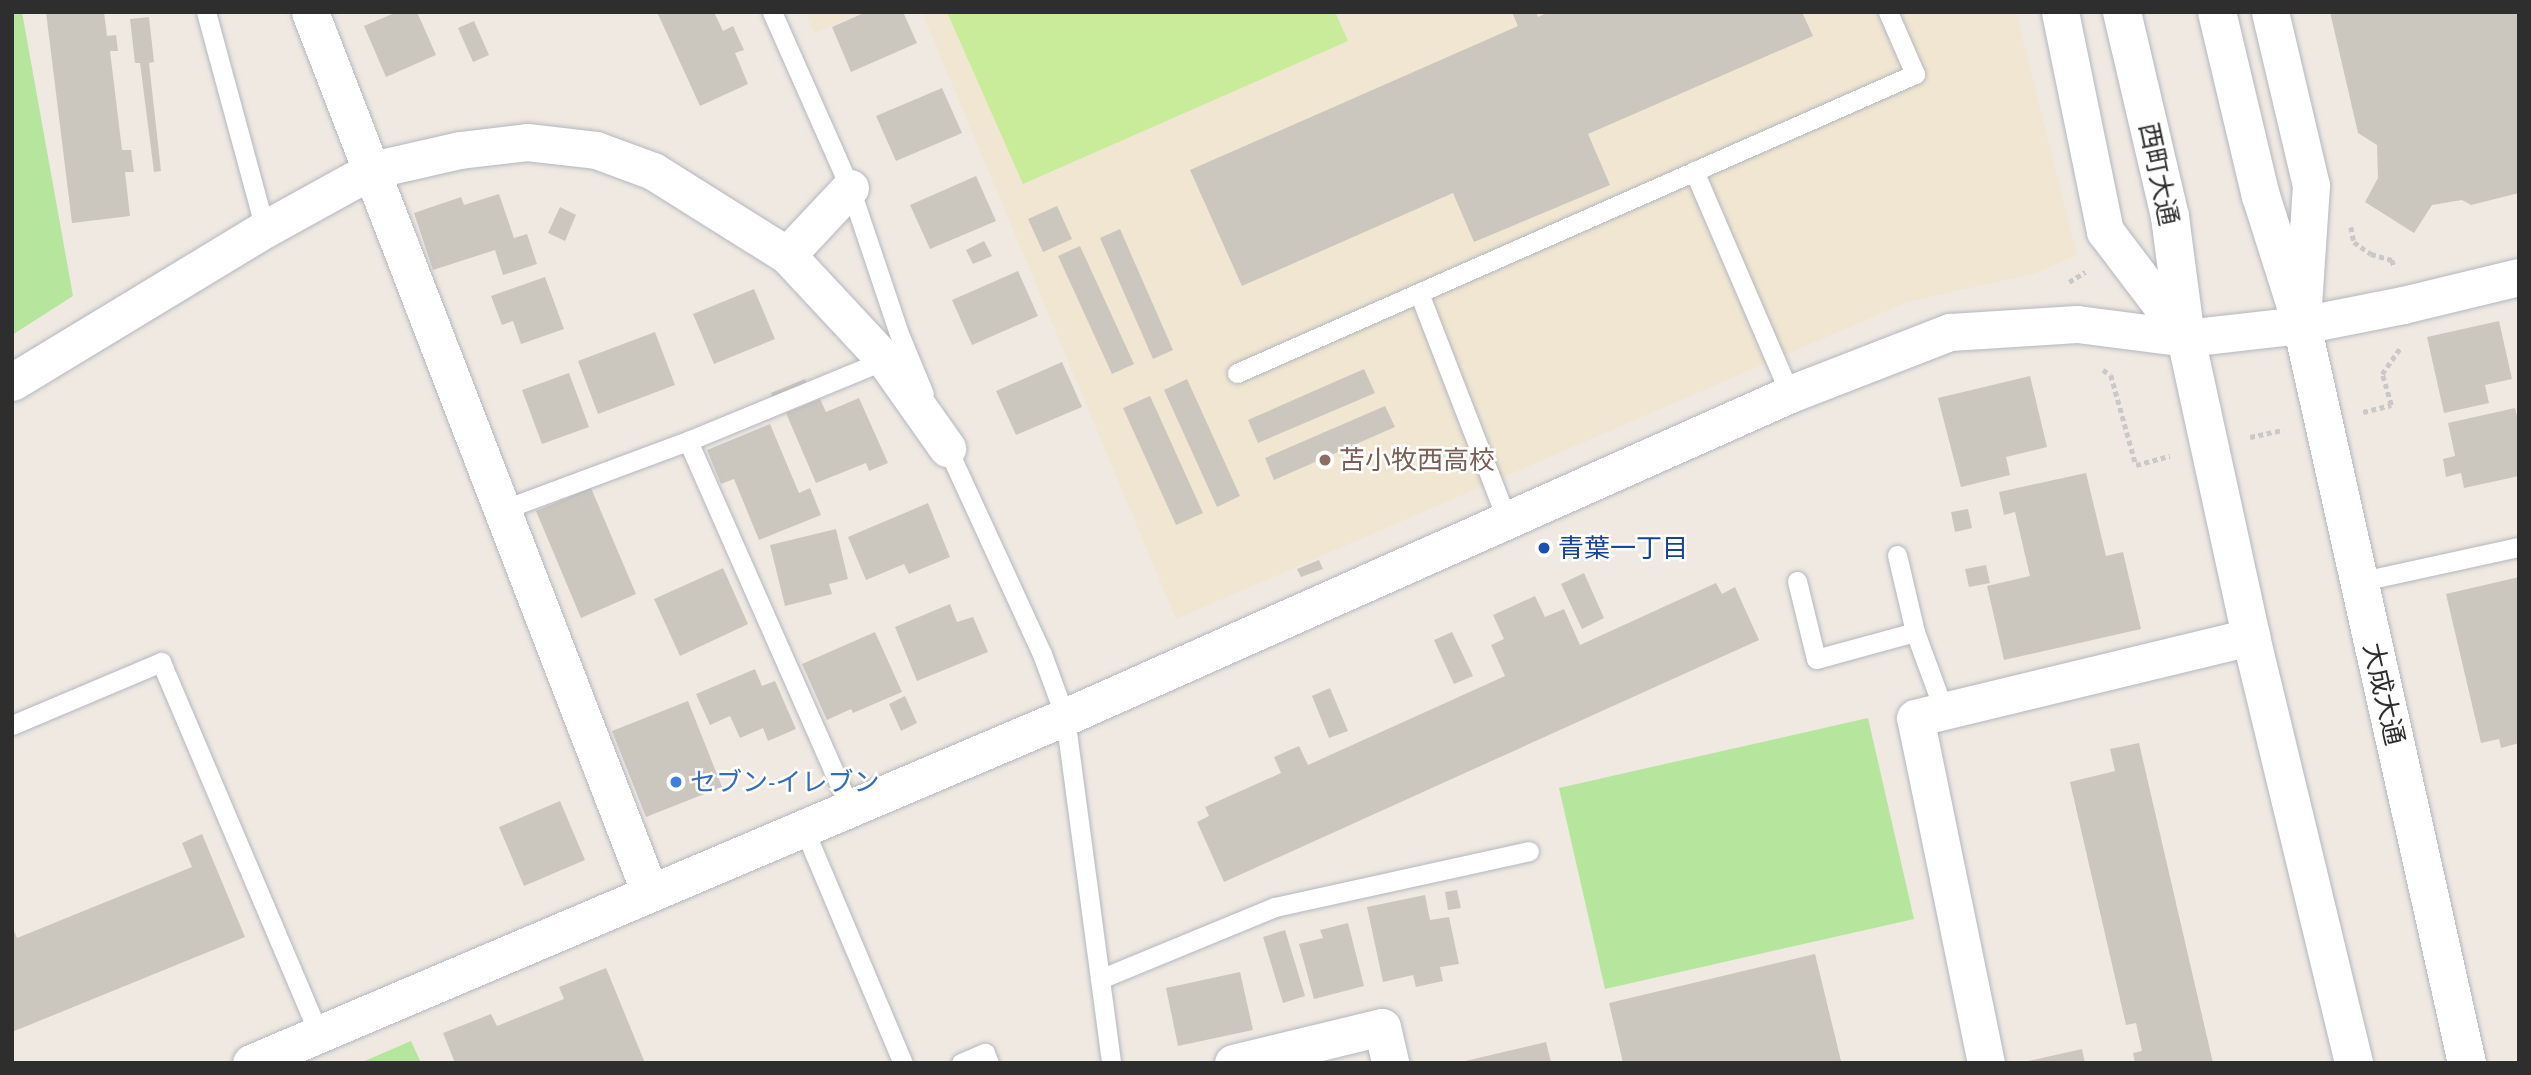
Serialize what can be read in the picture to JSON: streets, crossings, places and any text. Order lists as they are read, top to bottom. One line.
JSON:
{"streets":{"street":["西町大通","大成大通"]},"places":["苫小牧西高校","青葉一丁目","セブン-イレブン"]}
